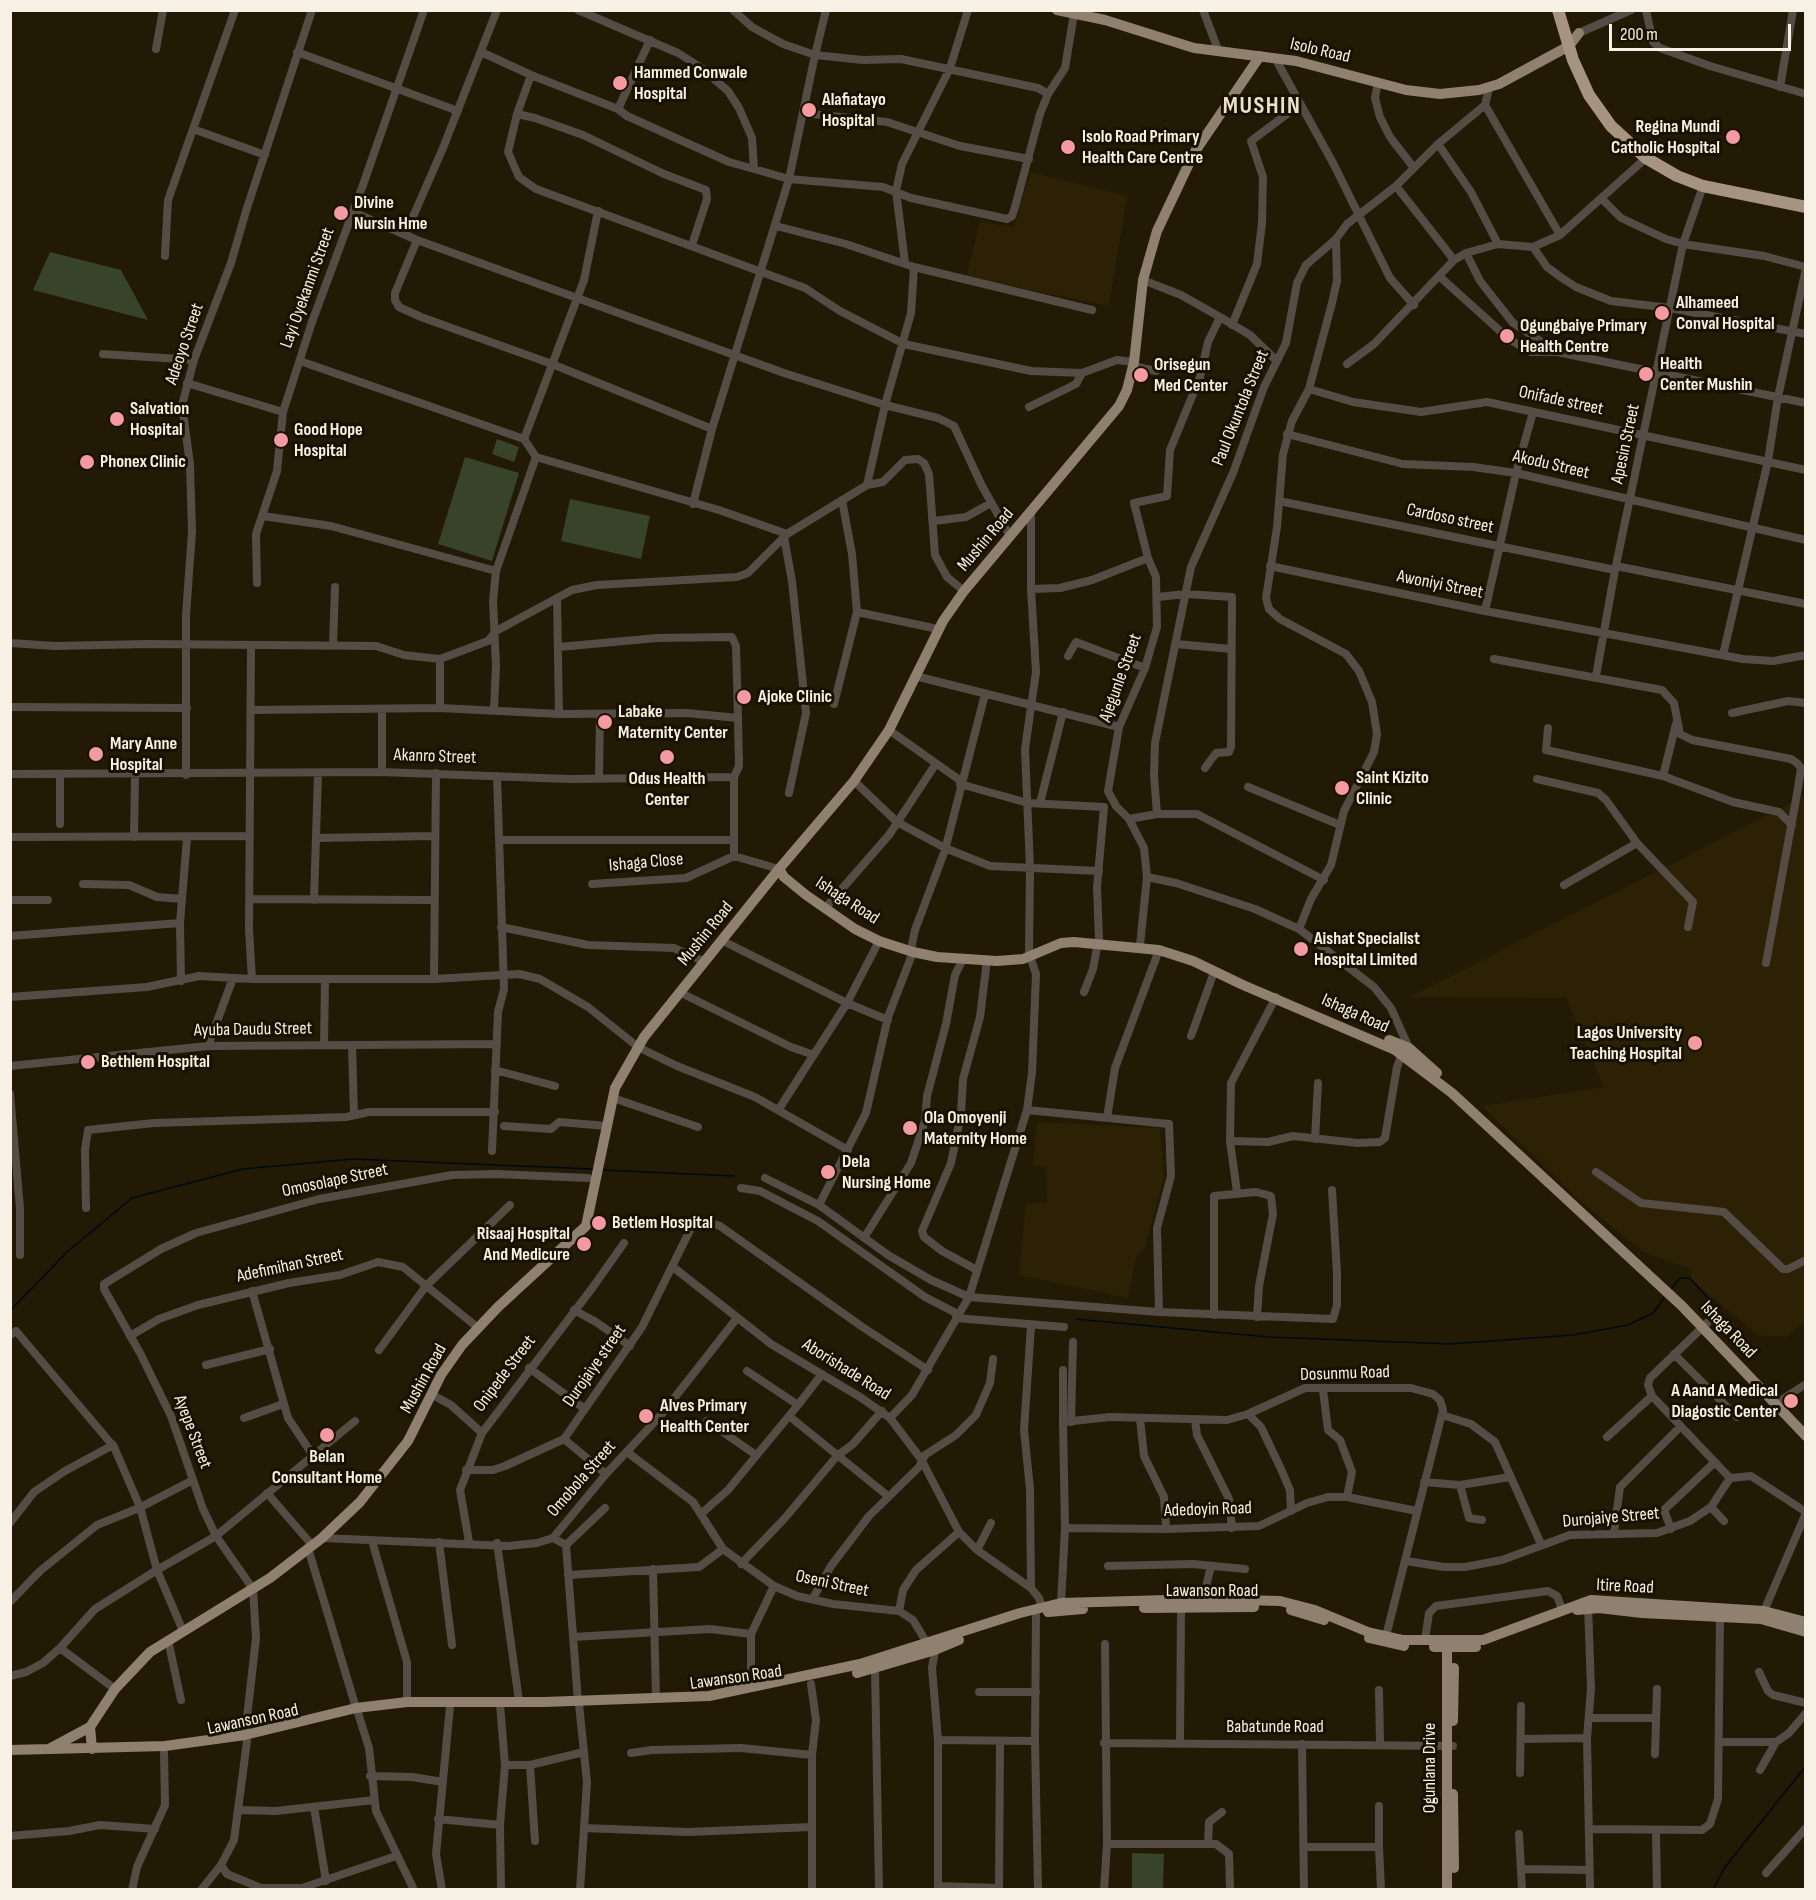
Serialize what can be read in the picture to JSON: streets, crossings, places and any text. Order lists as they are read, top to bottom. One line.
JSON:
{"streets":{"main road":["Isolo Road","Mushin Road","Ishaga Road","Itire Road","Lawanson Road","Ogunlana Drive"],"street":["Layi Oyekanmi Street","Adeoyo Street","Onifade street","Paul Okuntola Street","Apesin Street","Akodu Street","Cardoso street","Awoniyi Street","Ajegunle Street","Akanro Street","Ishaga Close","Ayuba Daudu Street","Omosolape Street","Adefimihan Street","Durojaiye street","Aborishade Road","Onipede Street","Dosunmu Road","Ayepe Street","Omobola Street","Adedoyin Road","Durojaiye Street","Oseni Street","Babatunde Road"]},"crossings":[["Isolo Road","Mushin Road"],["Adeoyo Street","Akanro Street"],["Onifade street","Apesin Street"],["Apesin Street","Akodu Street"],["Apesin Street","Cardoso street"],["Apesin Street","Awoniyi Street"],["Mushin Road","Ishaga Road"],["Mushin Road","Omosolape Street"],["Mushin Road","Adefimihan Street"],["Mushin Road","Ayepe Street"],["Mushin Road","Omobola Street"],["Ajegunle Street","Ishaga Road"],["Omosolape Street","Ayepe Street"],["Adefimihan Street","Ayepe Street"],["Durojaiye street","Aborishade Road"],["Aborishade Road","Omobola Street"],["Aborishade Road","Lawanson Road"],["Onipede Street","Omobola Street"],["Omobola Street","Oseni Street"],["Itire Road","Lawanson Road"],["Itire Road","Ogunlana Drive"],["Lawanson Road","Ogunlana Drive"],["Babatunde Road","Ogunlana Drive"]],"districts":["MUSHIN"],"places":["Hammed Conwale Hospital","Alafiatayo Hospital","Regina Mundi Catholic Hospital","Isolo Road Primary Health Care Centre","Divine Nursin Hme","Alhameed Conval Hospital","Ogungbaiye Primary Health Centre","Health Center Mushin","Orisegun Med Center","Salvation Hospital","Good Hope Hospital","Phonex Clinic","Ajoke Clinic","Labake Maternity Center","Mary Anne Hospital","Odus Health Center","Saint Kizito Clinic","Aishat Specialist Hospital Limited","Lagos University Teaching Hospital","Bethlem Hospital","Ola Omoyenji Maternity Home","Dela Nursing Home","Betlem Hospital","Risaaj Hospital And Medicure","A Aand A Medical Diagostic Center","Alves Primary Health Center","Belan Consultant Home"],"scale_bar":"200 m"}
